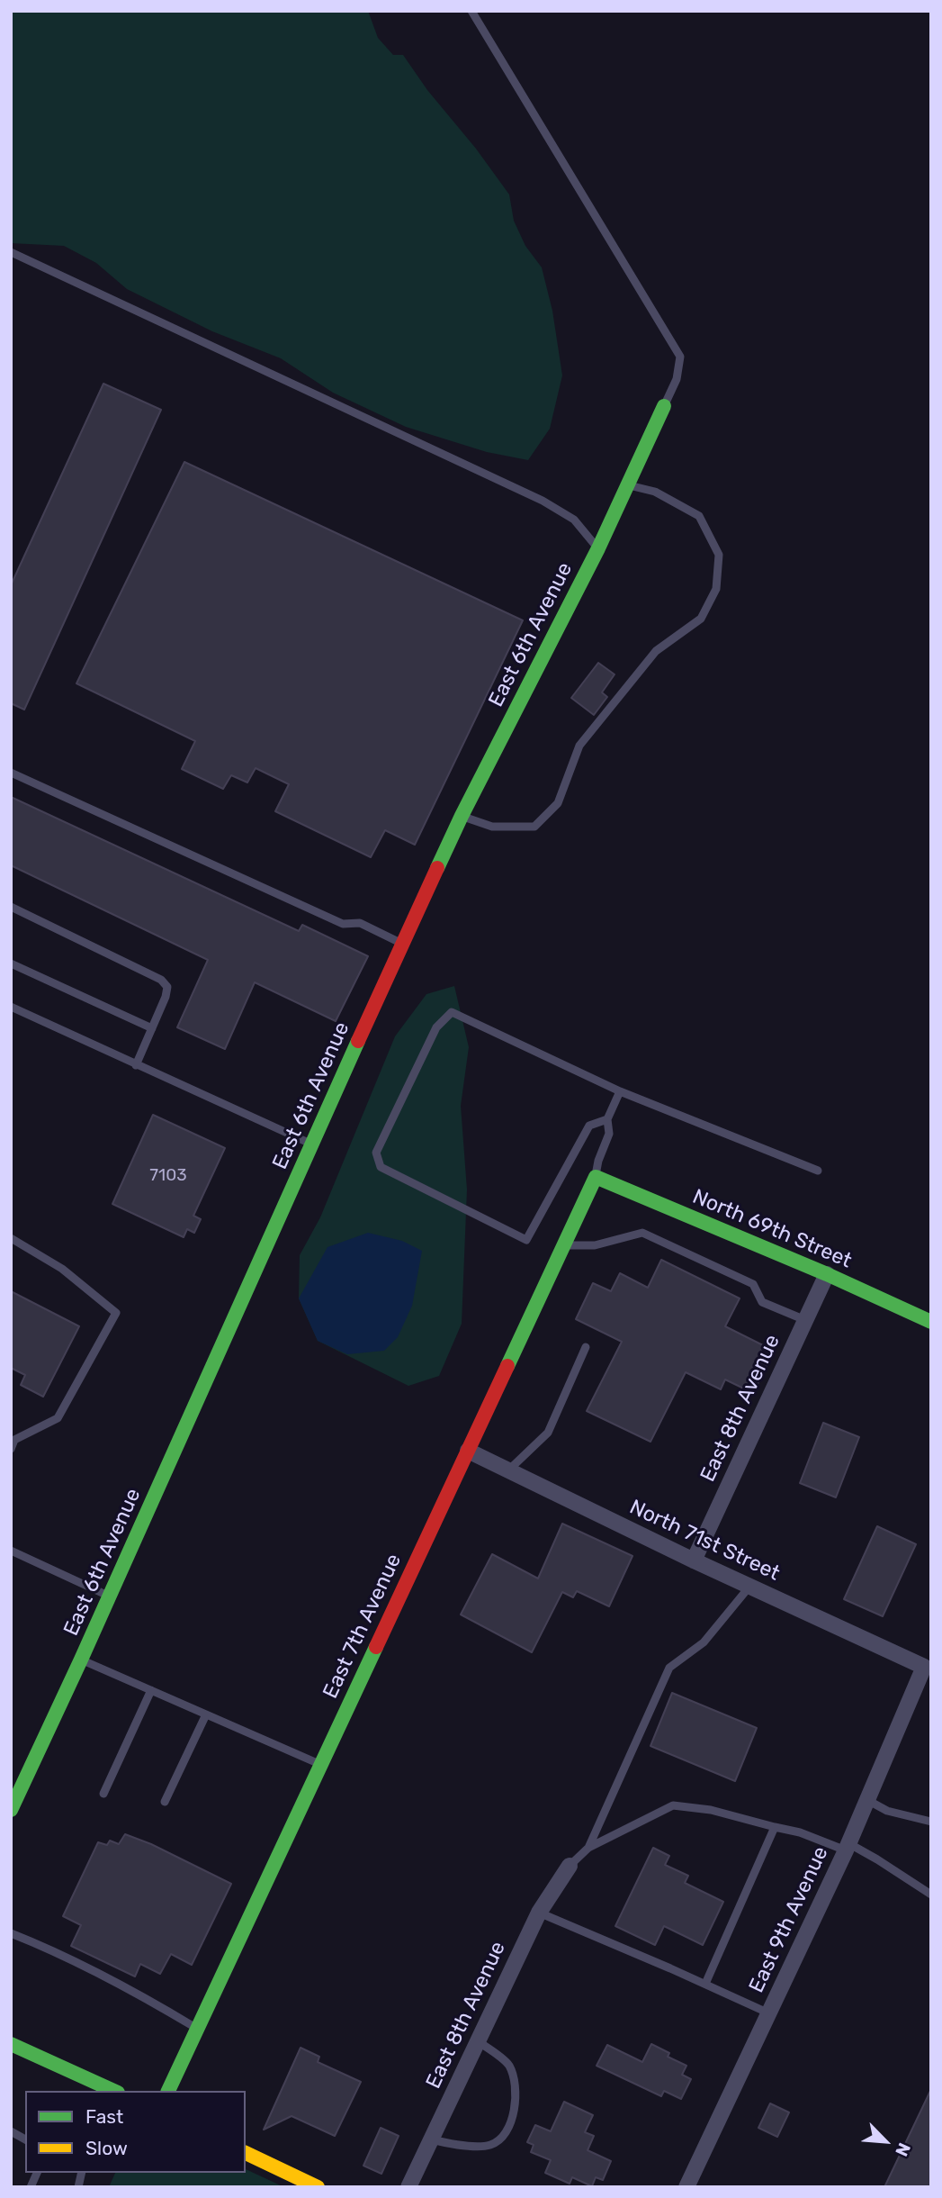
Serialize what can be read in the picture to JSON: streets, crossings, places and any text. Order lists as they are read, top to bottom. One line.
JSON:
{"streets":{"street":["East 6th Avenue","North 69th Street","East 8th Avenue","North 71st Street","East 7th Avenue","East 9th Avenue"]},"crossings":[["North 69th Street","East 8th Avenue"],["North 69th Street","East 7th Avenue"],["East 8th Avenue","North 71st Street"],["North 71st Street","East 7th Avenue"],["North 71st Street","East 9th Avenue"]],"house_numbers":["7103"],"legend":["Fast","Slow"],"north":"bottom right"}
